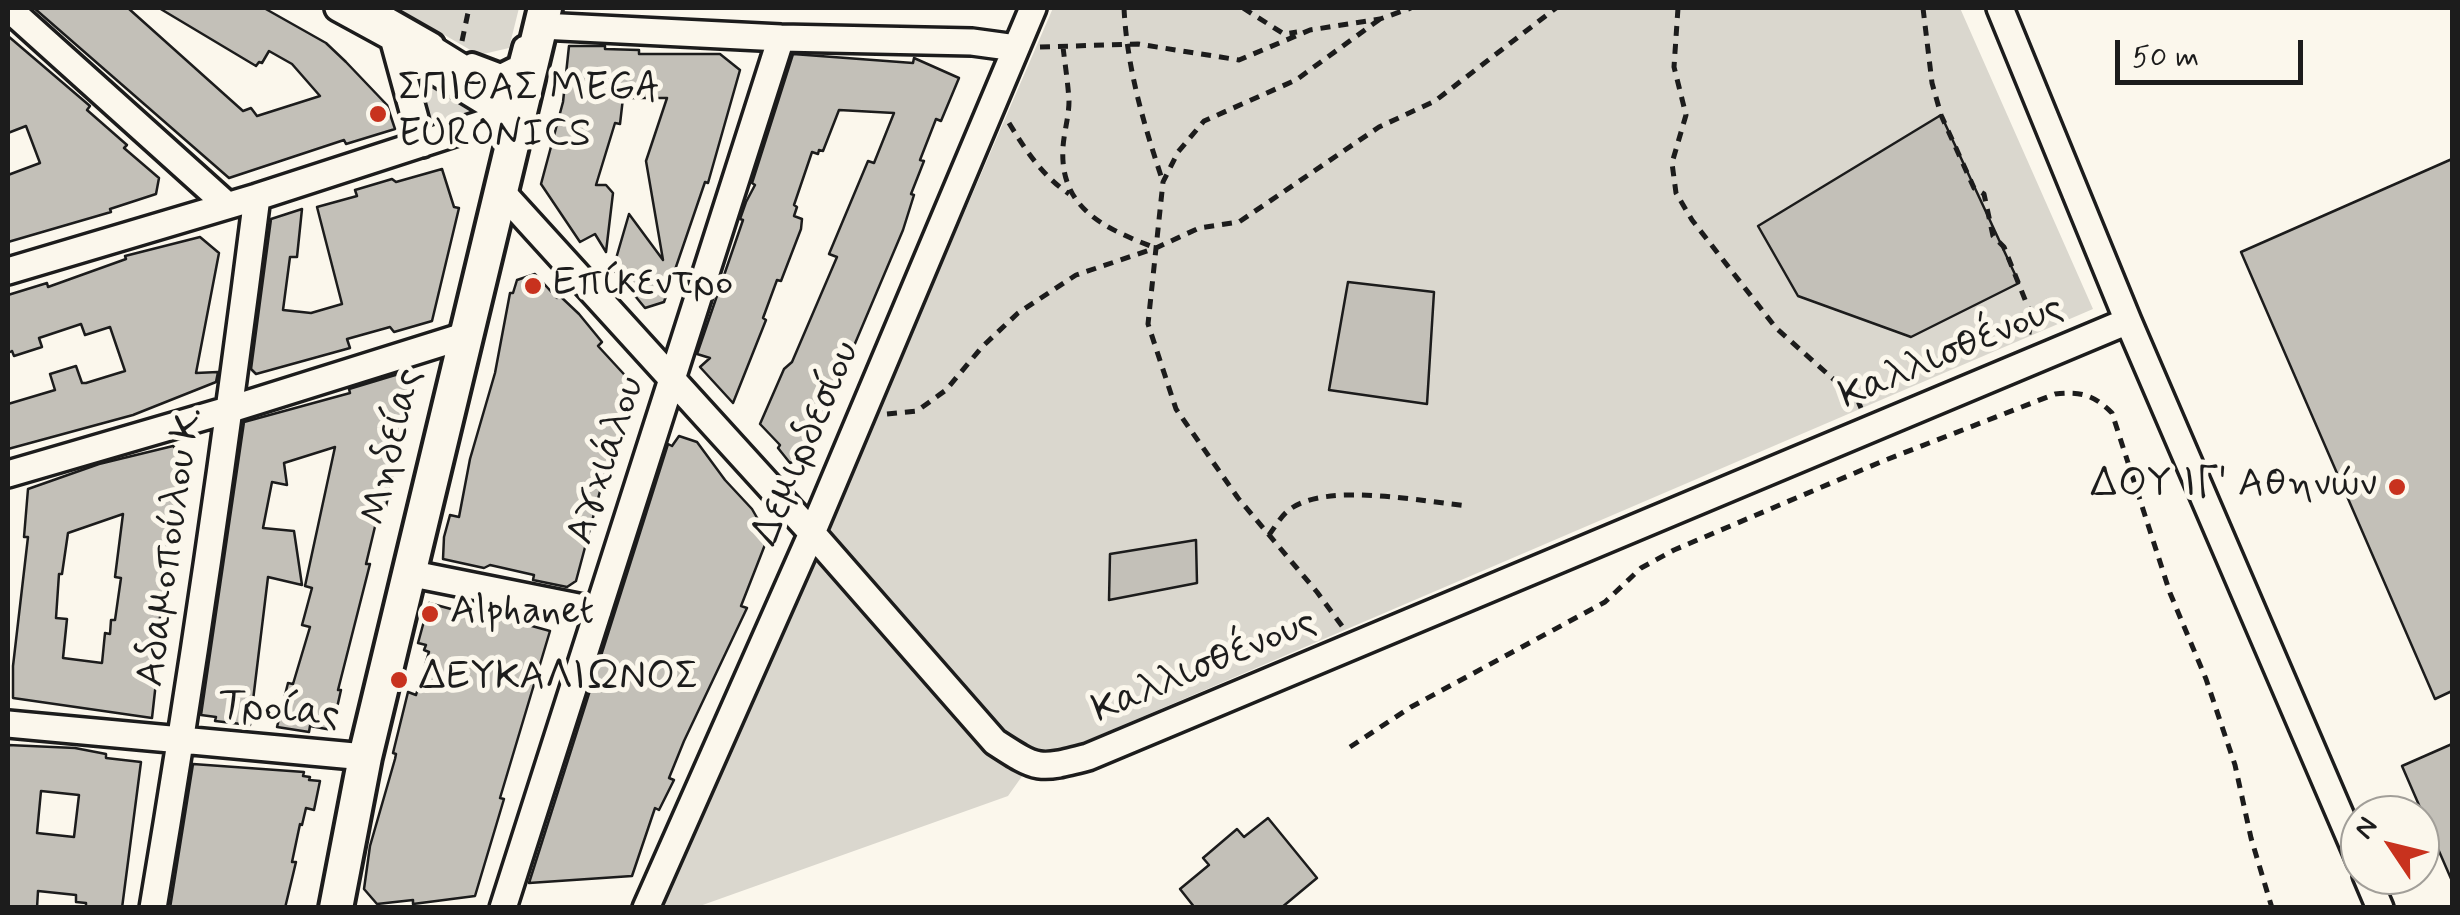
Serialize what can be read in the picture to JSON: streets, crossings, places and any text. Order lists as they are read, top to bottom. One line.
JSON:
{"streets":{"street":["Καλλισθένους","Δεμιρδεσίου","Μηδείας","Αγχιάλου","Αδαμοπούλου Κ.","Τροίας"]},"crossings":[["Καλλισθένους","Δεμιρδεσίου"],["Καλλισθένους","Μηδείας"],["Καλλισθένους","Αγχιάλου"],["Μηδείας","Τροίας"],["Αδαμοπούλου Κ.","Τροίας"]],"places":["ΣΠΙΘΑΣ MEGA EURONICS","Επίκεντρο","ΔΟΥ ΙΓ' Αθηνών","Alphanet","ΔΕΥΚΑΛΙΩΝΟΣ"],"scale_bar":"50 m","north":"top left"}
